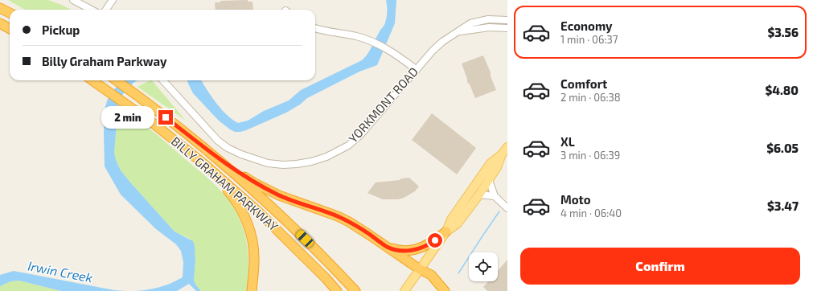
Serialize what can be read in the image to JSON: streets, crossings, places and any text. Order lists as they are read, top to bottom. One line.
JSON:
{"streets":{"highway":["BILLY GRAHAM PARKWAY"],"street":["YORKMONT ROAD"]},"water":["Irwin Creek"],"page":{"list":[{"name":"Economy","note":"1 min · 06:37","value":"$3.56"},{"name":"Comfort","note":"2 min · 06:38","value":"$4.80"},{"name":"XL","note":"3 min · 06:39","value":"$6.05"},{"name":"Moto","note":"4 min · 06:40","value":"$3.47"}],"banner":["Pickup","Billy Graham Parkway"],"bubble":"2 min","buttons":"Confirm"}}
